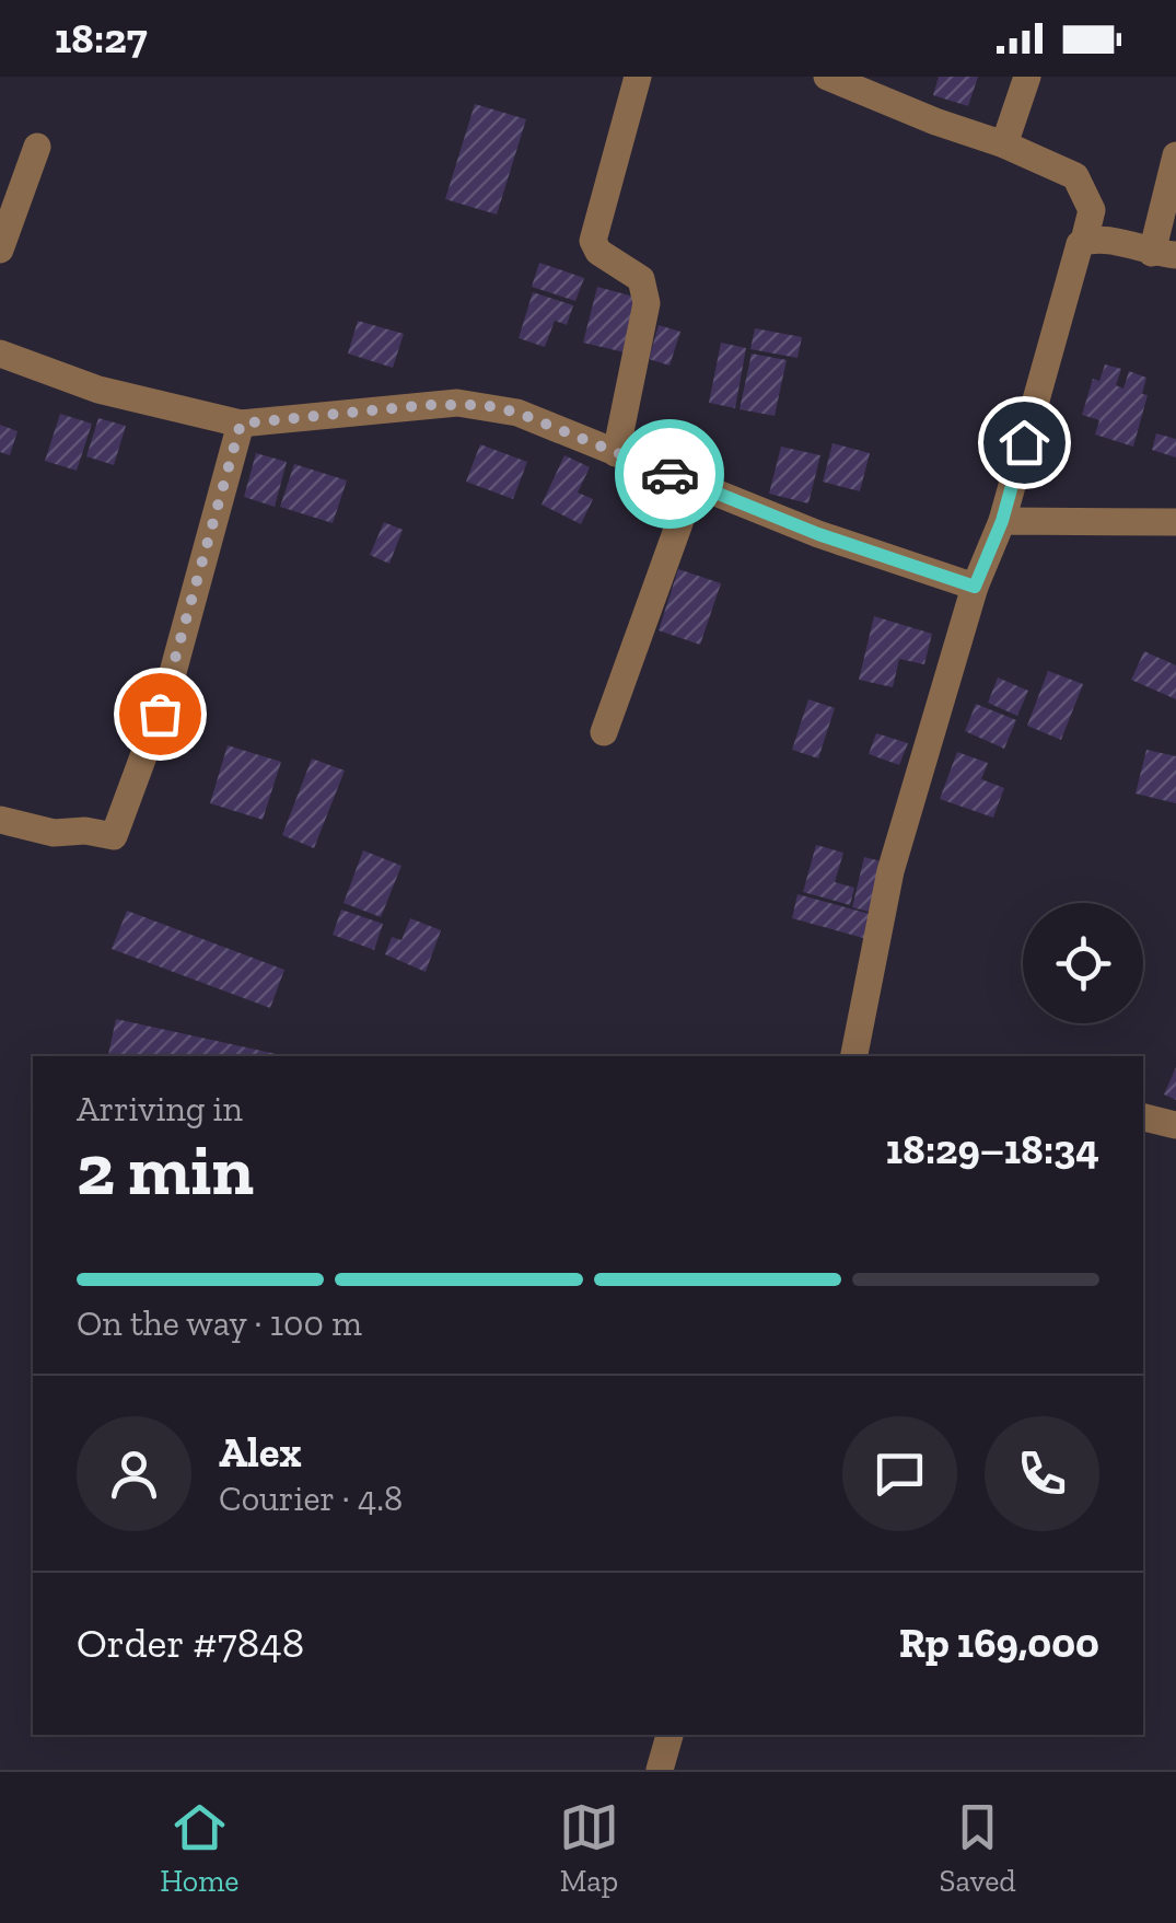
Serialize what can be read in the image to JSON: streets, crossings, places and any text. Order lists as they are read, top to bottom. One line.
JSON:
{"page":{"status":"18:27","heading":["2 min","Arriving in","18:29–18:34"],"panel":["Alex","Courier · 4.8","Order #7848","Rp 169,000"],"bar":"On the way · 100 m","tabs":["Home","Map","Saved"]}}
